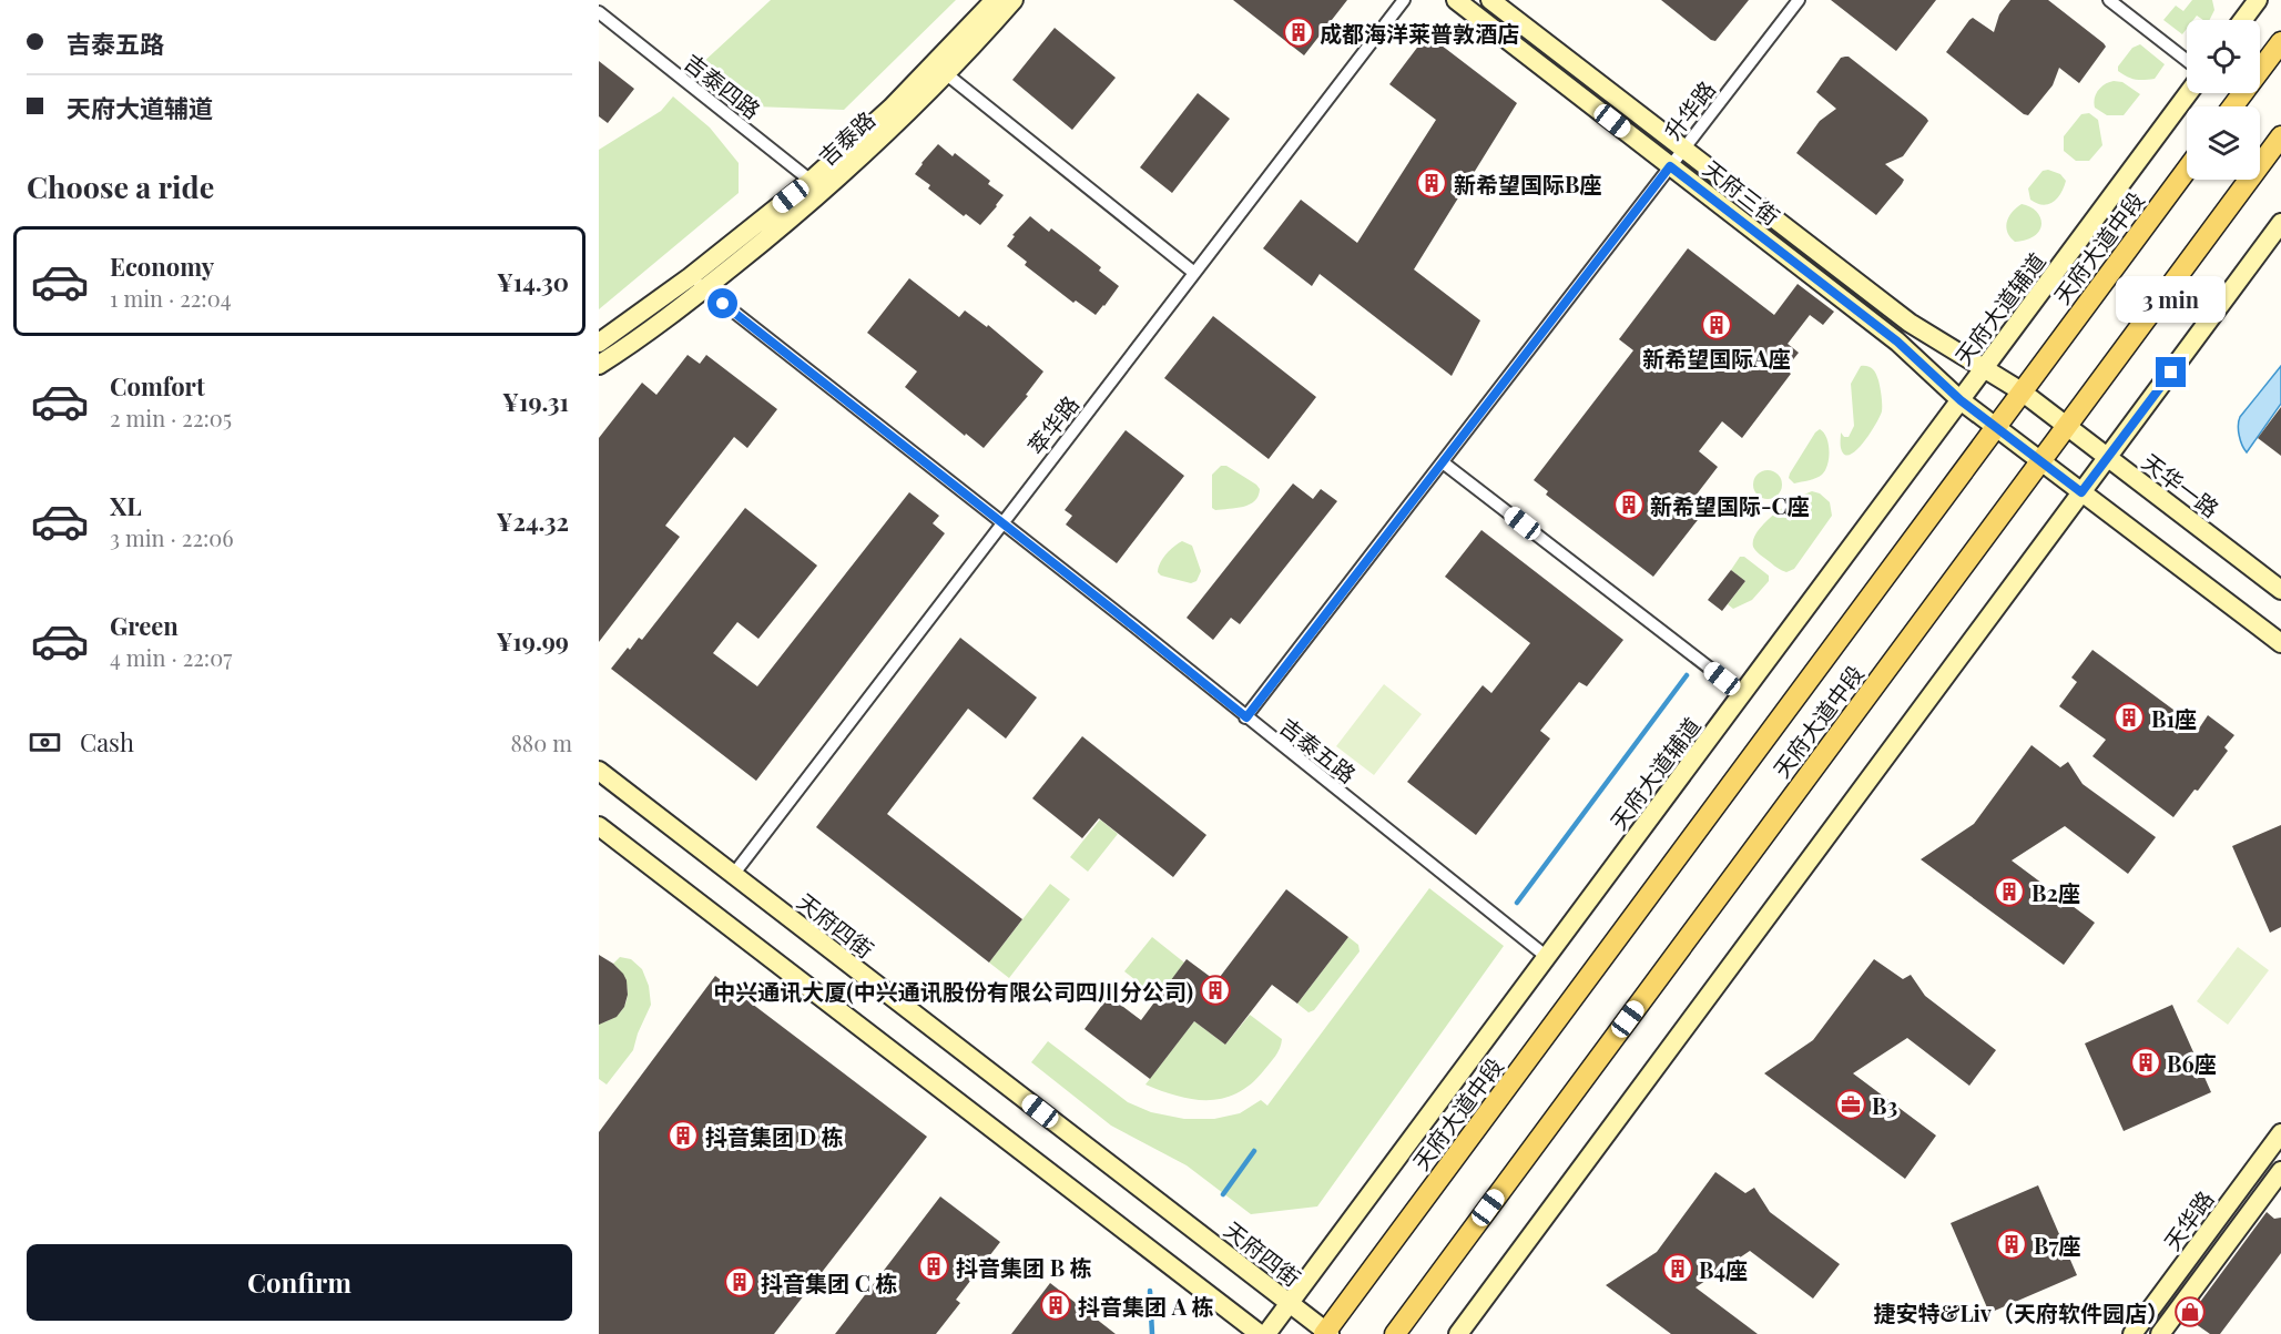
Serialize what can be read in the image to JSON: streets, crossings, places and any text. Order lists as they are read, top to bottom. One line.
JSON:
{"streets":{"main road":["天府大道中段"],"street":["吉泰四路","升华路","吉泰路","天府三街","天府大道辅道","萃华路","天华一路","吉泰五路","天府四街","天华路"]},"crossings":[["吉泰四路","吉泰路"],["升华路","天府三街"],["升华路","吉泰五路"],["吉泰路","吉泰五路"],["天府三街","天府大道中段"],["天府三街","天府大道辅道"],["天府三街","天华一路"],["天府大道中段","天华一路"],["天府大道中段","天府四街"],["天府大道辅道","吉泰五路"],["天府大道辅道","天府四街"],["萃华路","吉泰五路"],["萃华路","天府四街"]],"places":{"building":["成都海洋莱普敦酒店","新希望国际B座","新希望国际A座","新希望国际-C座","B1座","B2座","中兴通讯大厦(中兴通讯股份有限公司四川分公司)","B6座","抖音集团 D 栋","B7座","抖音集团 B 栋","B4座","抖音集团 C 栋","抖音集团 A 栋"],"office":["B3"],"shop":["捷安特&Liv（天府软件园店）"]},"page":{"banner":["吉泰五路","天府大道辅道"],"heading":"Choose a ride","list":[{"name":"Economy","note":"1 min · 22:04","value":"¥14.30"},{"name":"Comfort","note":"2 min · 22:05","value":"¥19.31"},{"name":"XL","note":"3 min · 22:06","value":"¥24.32"},{"name":"Green","note":"4 min · 22:07","value":"¥19.99"}],"bubble":"3 min","pay":["Cash","880 m"],"buttons":"Confirm"}}
